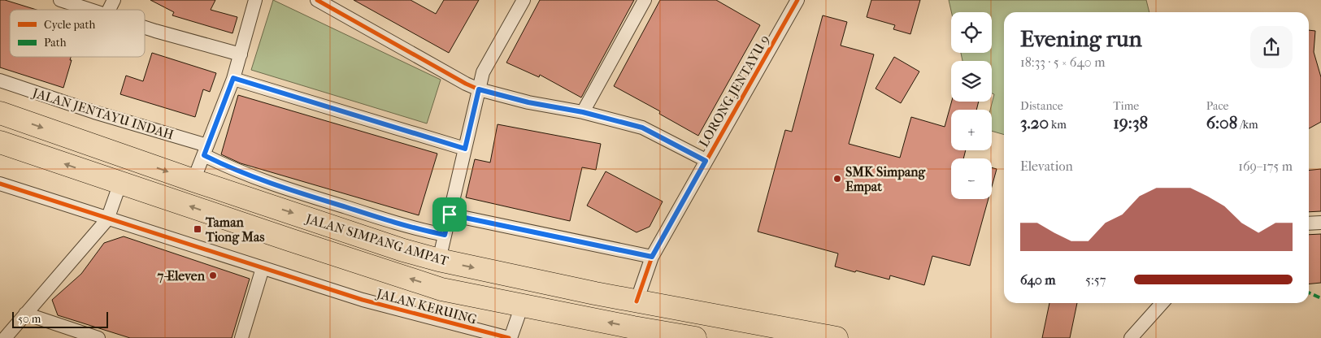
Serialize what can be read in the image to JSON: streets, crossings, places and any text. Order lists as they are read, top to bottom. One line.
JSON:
{"streets":{"highway":["JALAN SIMPANG AMPAT"],"street":["LORONG JENTAYU 9","JALAN JENTAYU INDAH","JALAN KERUING"]},"crossings":[["LORONG JENTAYU 9","JALAN SIMPANG AMPAT"],["JALAN SIMPANG AMPAT","JALAN KERUING"]],"places":{"other":["SMK Simpang Empat","7-Eleven"],"transit":["Taman Tiong Mas"]},"legend":["Cycle path","Path"],"scale_bar":"50 m","page":{"map_buttons":["+","−"],"heading":["Evening run","18:33 · 5 × 640 m"],"stats":[["Distance","3.20 km"],["Time","19:38"],["Pace","6:08 /km"]],"chart":["Elevation","169–175 m"],"list":[{"name":"640 m","note":"5:57"}],"scale":"50 m"}}
